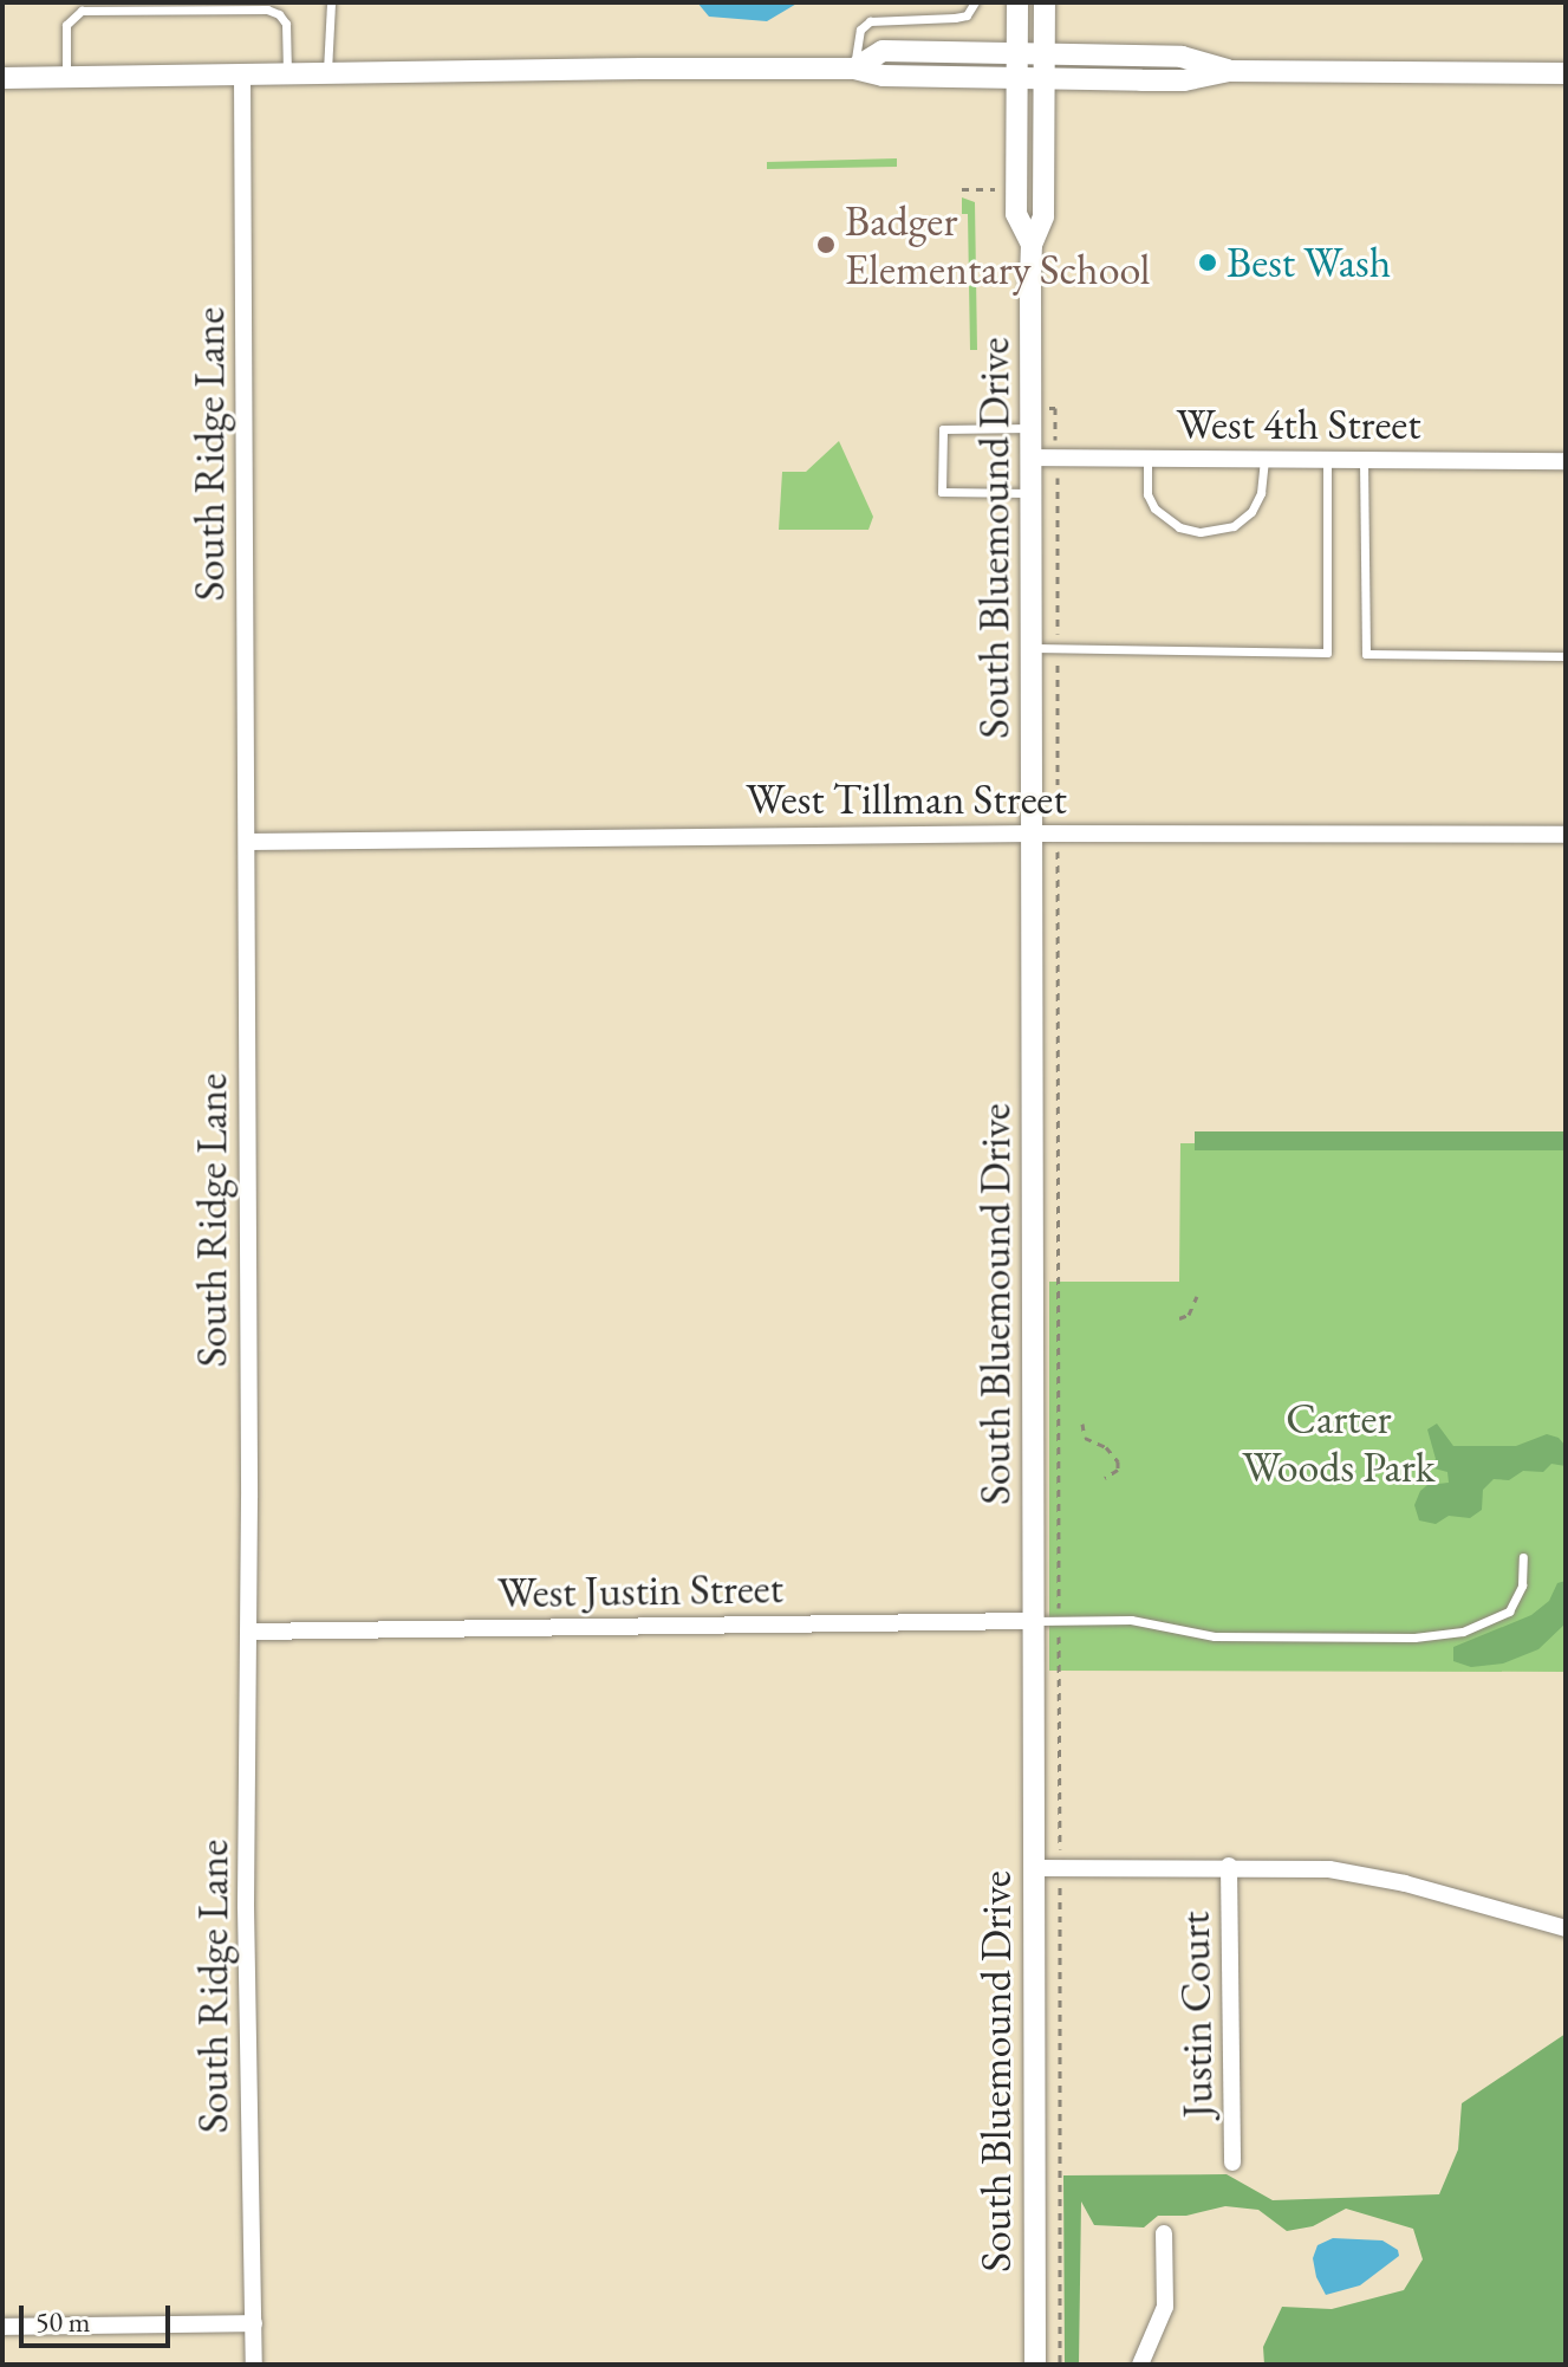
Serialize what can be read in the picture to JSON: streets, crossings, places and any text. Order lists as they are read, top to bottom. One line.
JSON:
{"streets":{"main road":["South Bluemound Drive"],"street":["West 4th Street","South Ridge Lane","West Tillman Street","West Justin Street","Justin Court"]},"crossings":[["West 4th Street","South Bluemound Drive"],["South Ridge Lane","West Tillman Street"],["South Ridge Lane","West Justin Street"],["South Bluemound Drive","West Tillman Street"],["South Bluemound Drive","West Justin Street"]],"parks":["Carter Woods Park"],"places":["Badger Elementary School","Best Wash"],"scale_bar":"50 m"}
